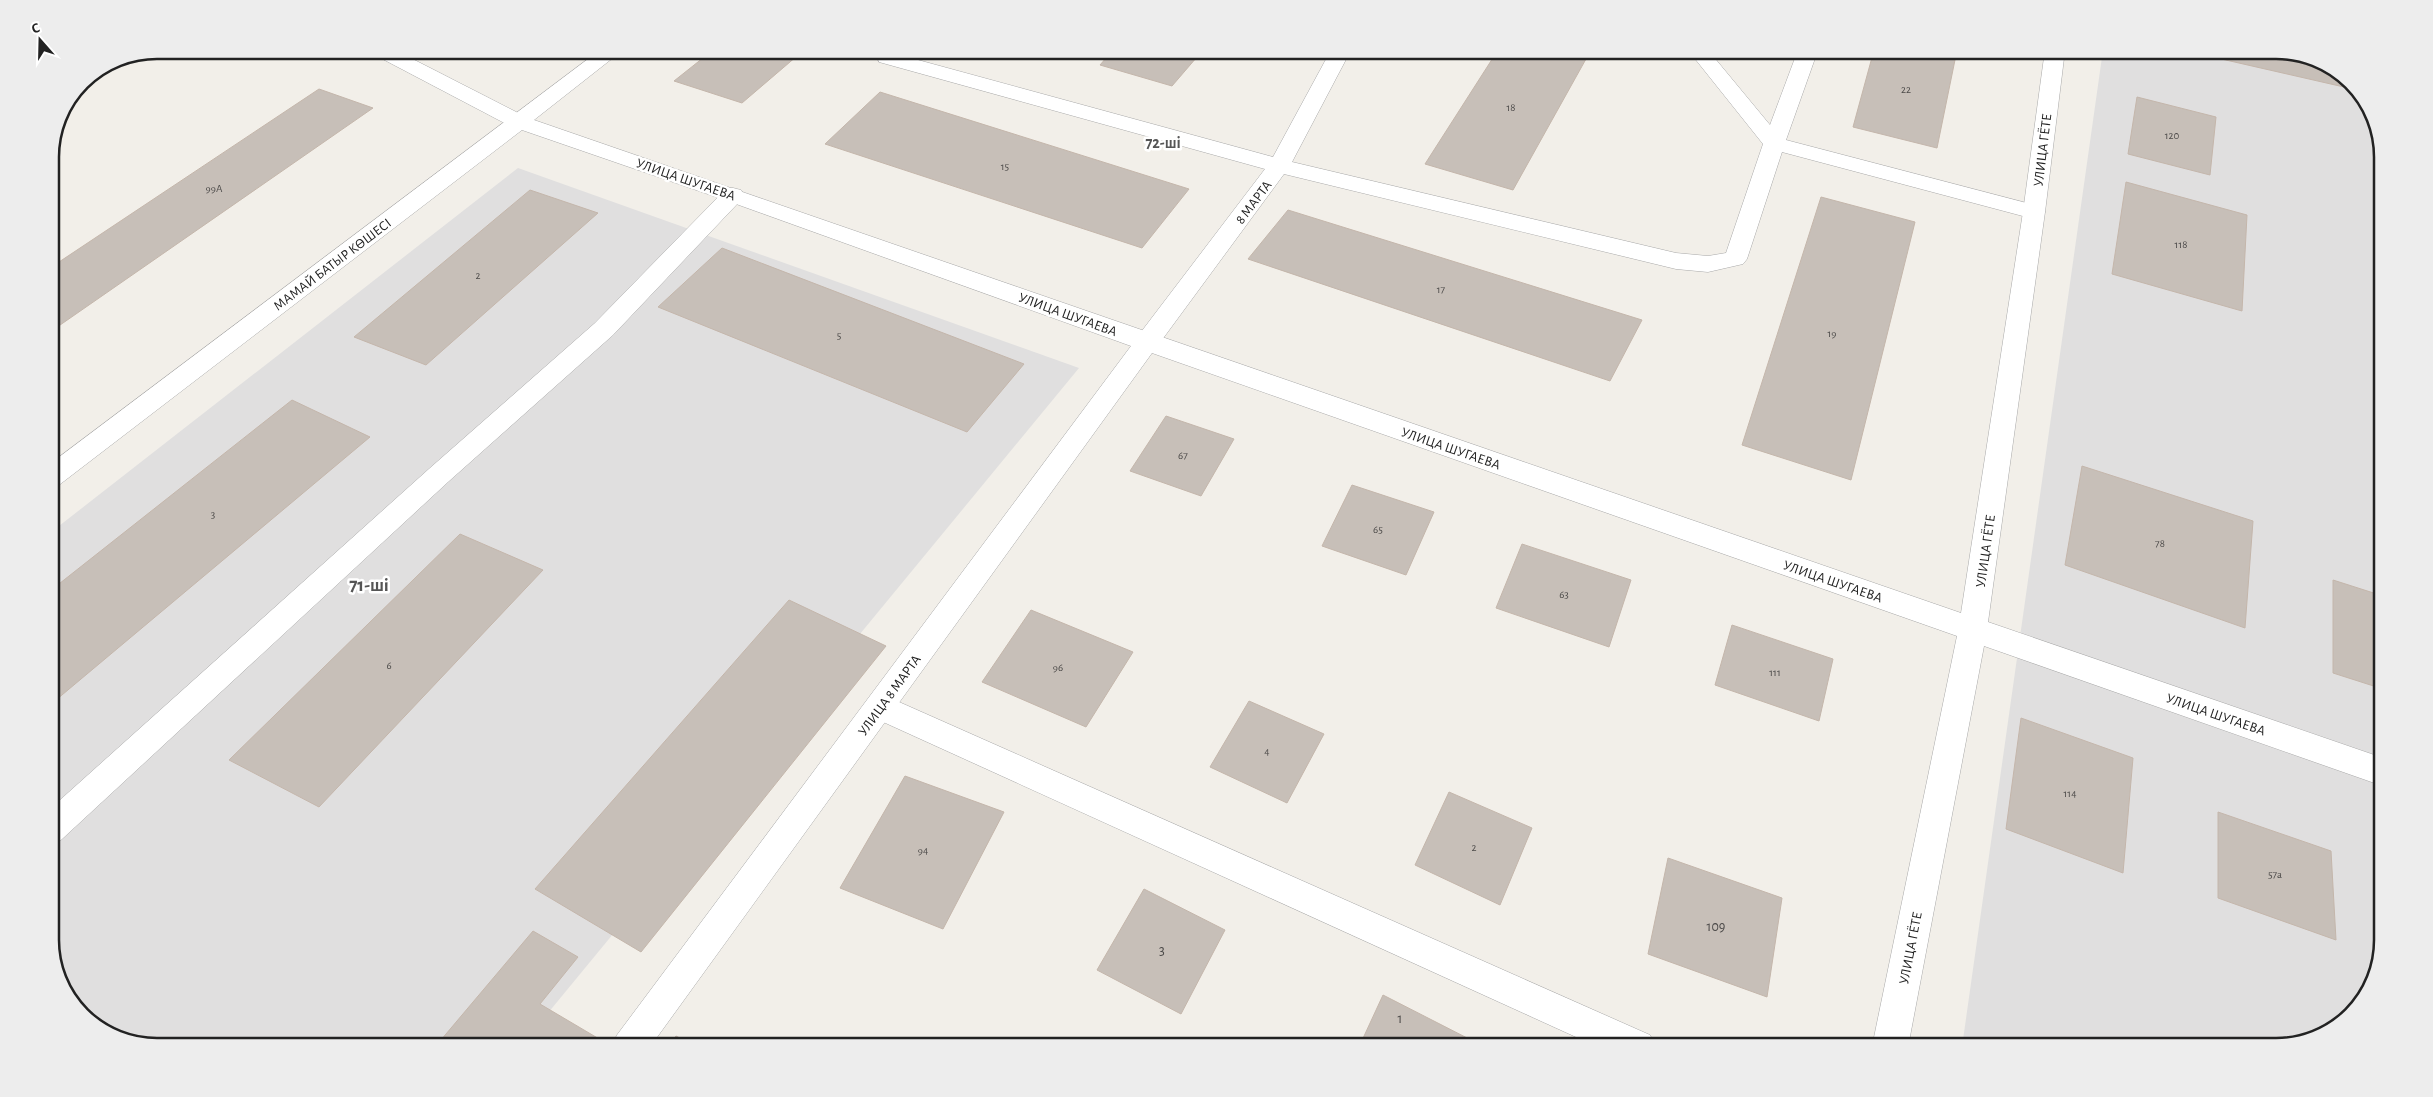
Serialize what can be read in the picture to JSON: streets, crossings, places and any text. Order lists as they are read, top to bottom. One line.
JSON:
{"streets":{"street":["УЛИЦА ГЁТЕ","УЛИЦА ШУГАЕВА","8 МАРТА","МАМАЙ БАТЫР КӨШЕСІ","УЛИЦА 8 МАРТА"]},"crossings":[["УЛИЦА ГЁТЕ","УЛИЦА ШУГАЕВА"],["УЛИЦА ШУГАЕВА","8 МАРТА"],["УЛИЦА ШУГАЕВА","МАМАЙ БАТЫР КӨШЕСІ"],["УЛИЦА ШУГАЕВА","УЛИЦА 8 МАРТА"],["8 МАРТА","УЛИЦА 8 МАРТА"]],"districts":["72-ші","71-ші"],"house_numbers":["22","18","120","15","99А","118","2","17","19","5","67","3","65","78","63","6","96","111","4","114","2","94","57а","109","3","1"],"north":"top"}
